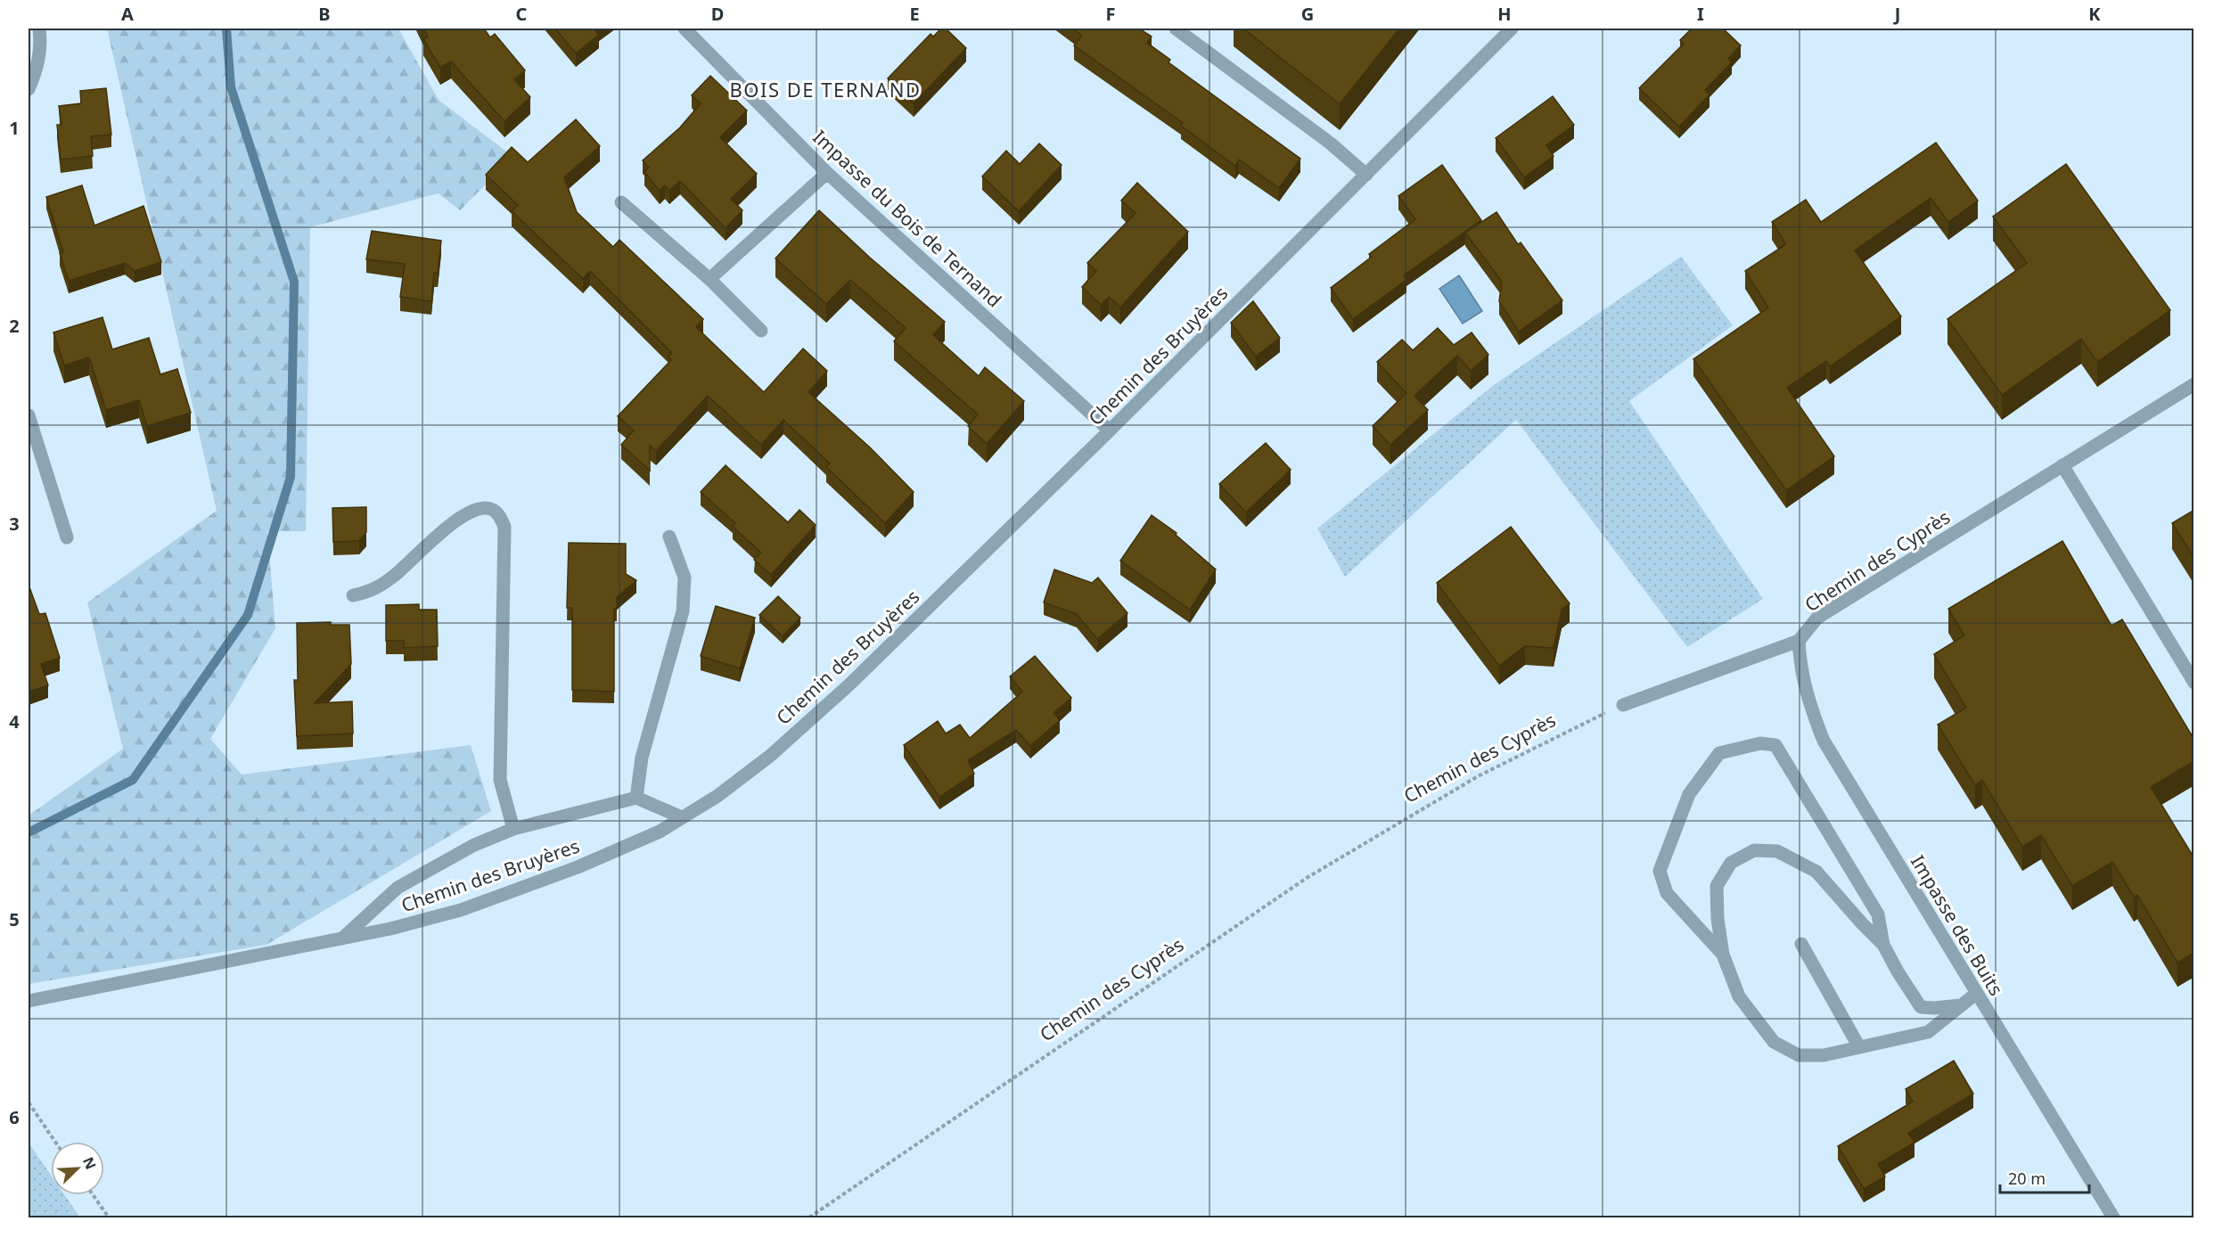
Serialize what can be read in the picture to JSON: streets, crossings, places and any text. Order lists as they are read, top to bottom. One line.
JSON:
{"streets":{"street":["Impasse du Bois de Ternand","Chemin des Bruyères","Chemin des Cyprès","Impasse des Buits"]},"crossings":[["Impasse du Bois de Ternand","Chemin des Bruyères"],["Chemin des Cyprès","Impasse des Buits"]],"districts":["BOIS DE TERNAND"],"scale_bar":"20 m","north":"top right","grid":{"columns":["A","B","C","D","E","F","G","H","I","J","K"],"rows":["1","2","3","4","5","6"]}}
